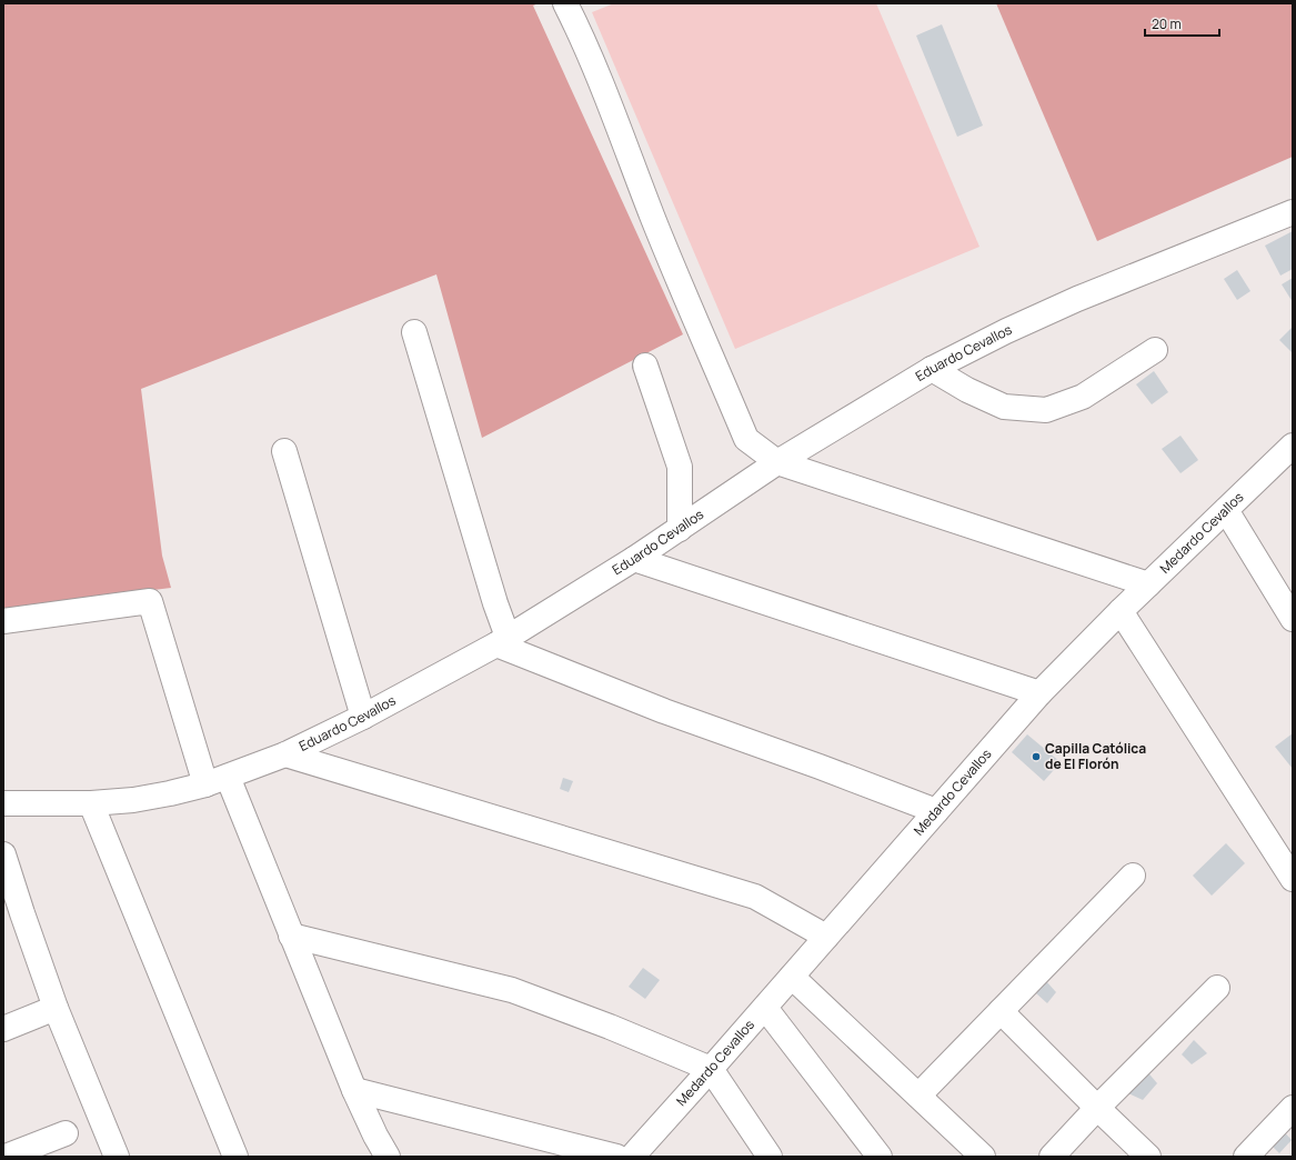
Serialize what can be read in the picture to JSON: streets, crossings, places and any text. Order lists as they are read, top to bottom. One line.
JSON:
{"streets":{"street":["Eduardo Cevallos","Medardo Cevallos"]},"places":["Capilla Católica de El Florón"],"scale_bar":"20 m"}
